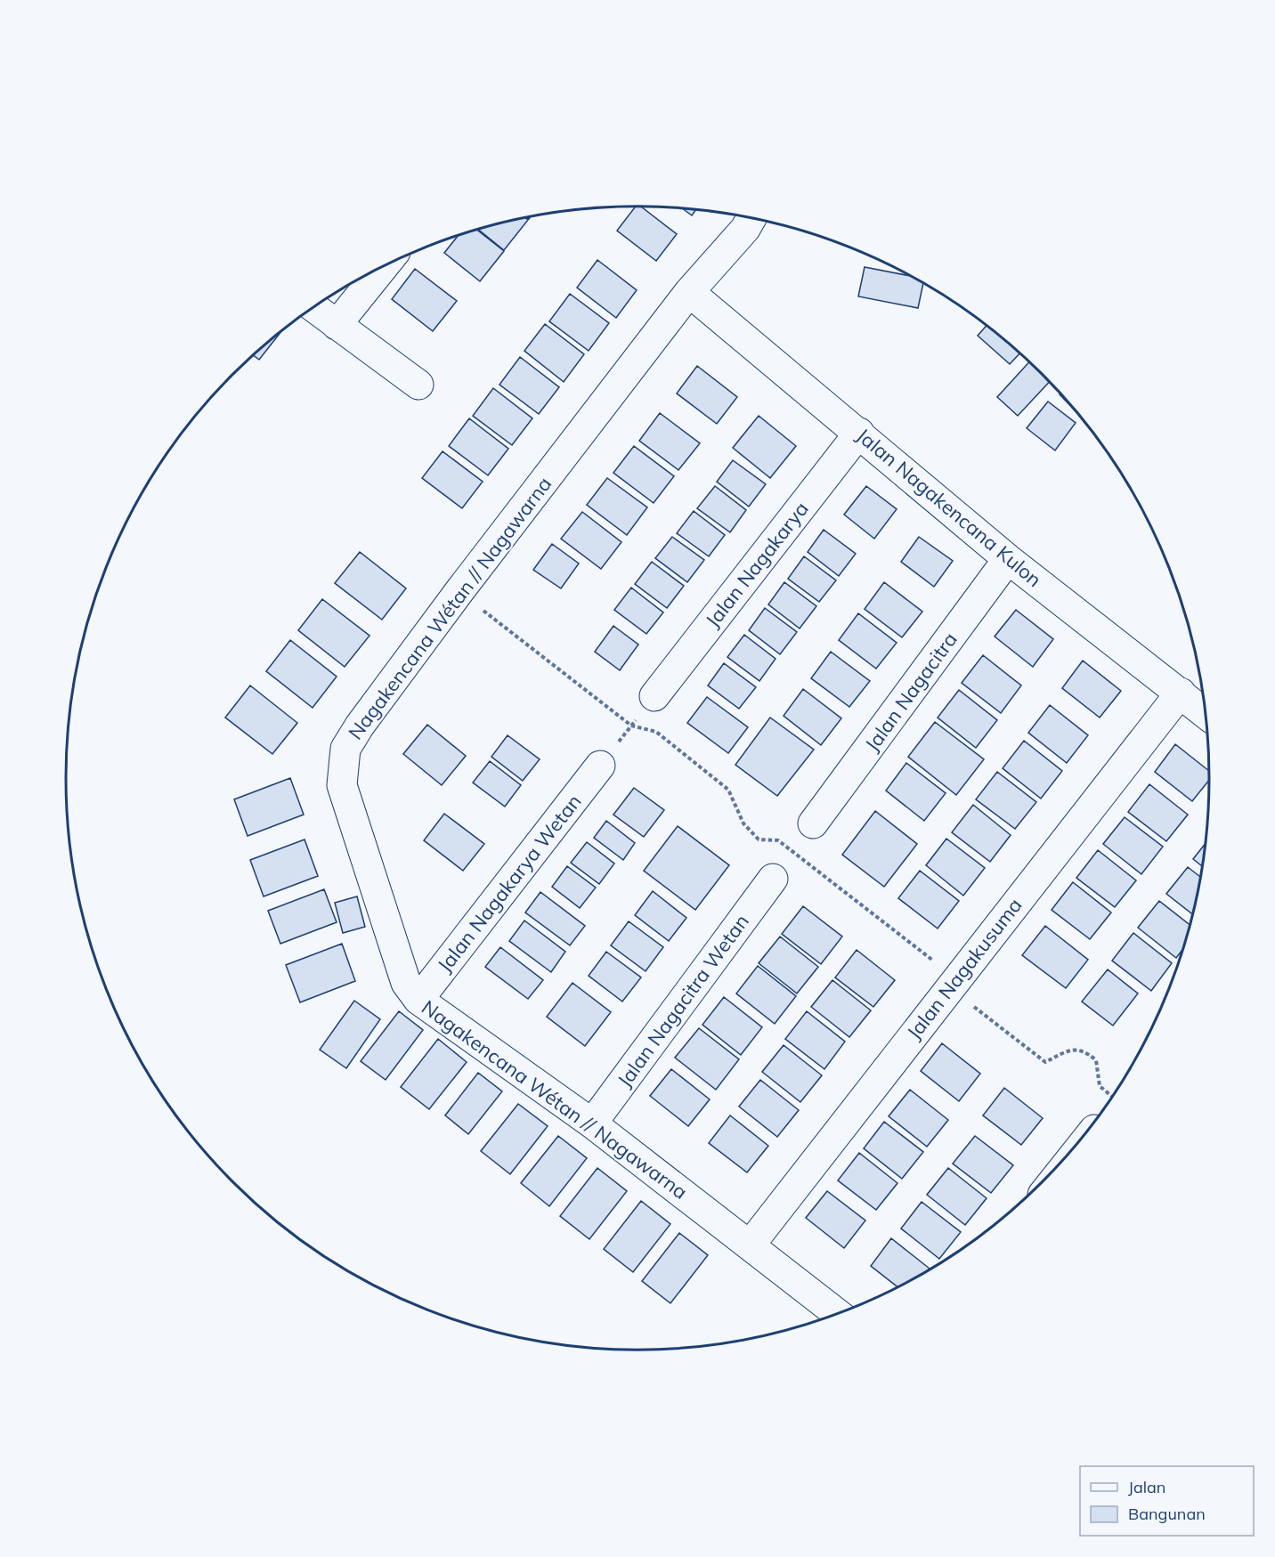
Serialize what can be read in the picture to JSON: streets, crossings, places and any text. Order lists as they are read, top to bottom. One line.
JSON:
{"streets":{"street":["Jalan Nagakencana Kulon","Jalan Nagakarya","Nagakencana Wétan // Nagawarna","Jalan Nagacitra","Jalan Nagakarya Wetan","Jalan Nagakusuma","Jalan Nagacitra Wetan"]},"crossings":[["Jalan Nagakencana Kulon","Jalan Nagakarya"],["Jalan Nagakencana Kulon","Nagakencana Wétan // Nagawarna"],["Jalan Nagakencana Kulon","Jalan Nagacitra"],["Jalan Nagakencana Kulon","Jalan Nagakusuma"],["Nagakencana Wétan // Nagawarna","Jalan Nagakarya Wetan"],["Nagakencana Wétan // Nagawarna","Jalan Nagakusuma"],["Nagakencana Wétan // Nagawarna","Jalan Nagacitra Wetan"]],"legend":["Jalan","Bangunan"]}
